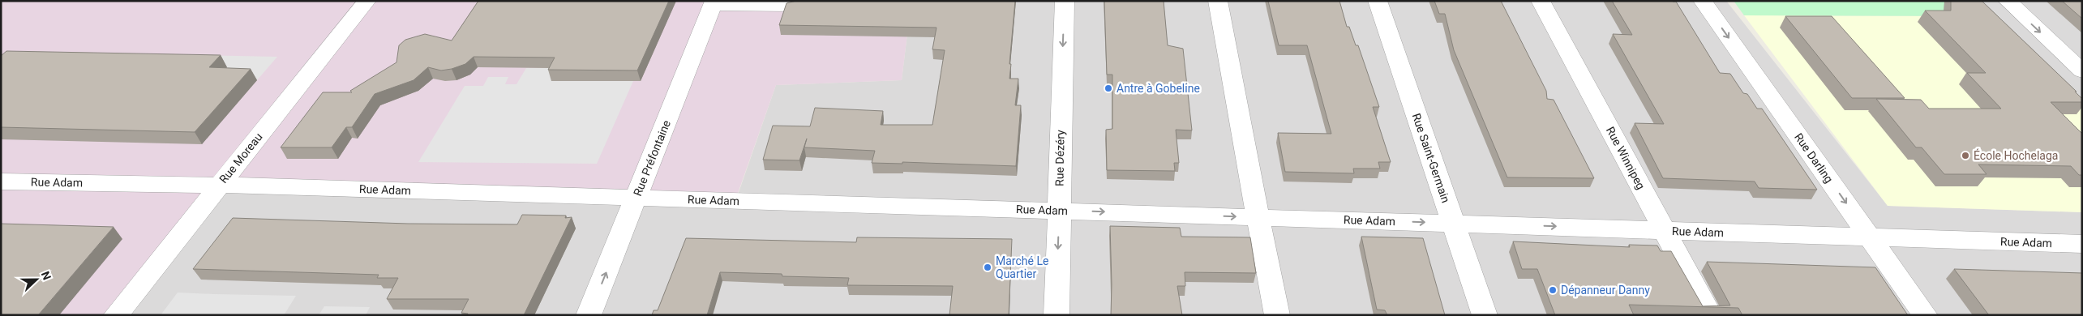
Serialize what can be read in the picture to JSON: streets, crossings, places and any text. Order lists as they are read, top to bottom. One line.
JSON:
{"streets":{"street":["Rue Moreau","Rue Préfontaine","Rue Dézéry","Rue Saint-Germain","Rue Winnipeg","Rue Darling","Rue Adam"]},"crossings":[["Rue Moreau","Rue Adam"],["Rue Préfontaine","Rue Adam"],["Rue Dézéry","Rue Adam"],["Rue Saint-Germain","Rue Adam"],["Rue Winnipeg","Rue Adam"],["Rue Darling","Rue Adam"]],"one_way":["Rue Préfontaine","Rue Darling"],"places":["Antre à Gobeline","École Hochelaga","Marché Le Quartier","Dépanneur Danny"],"north":"right"}
